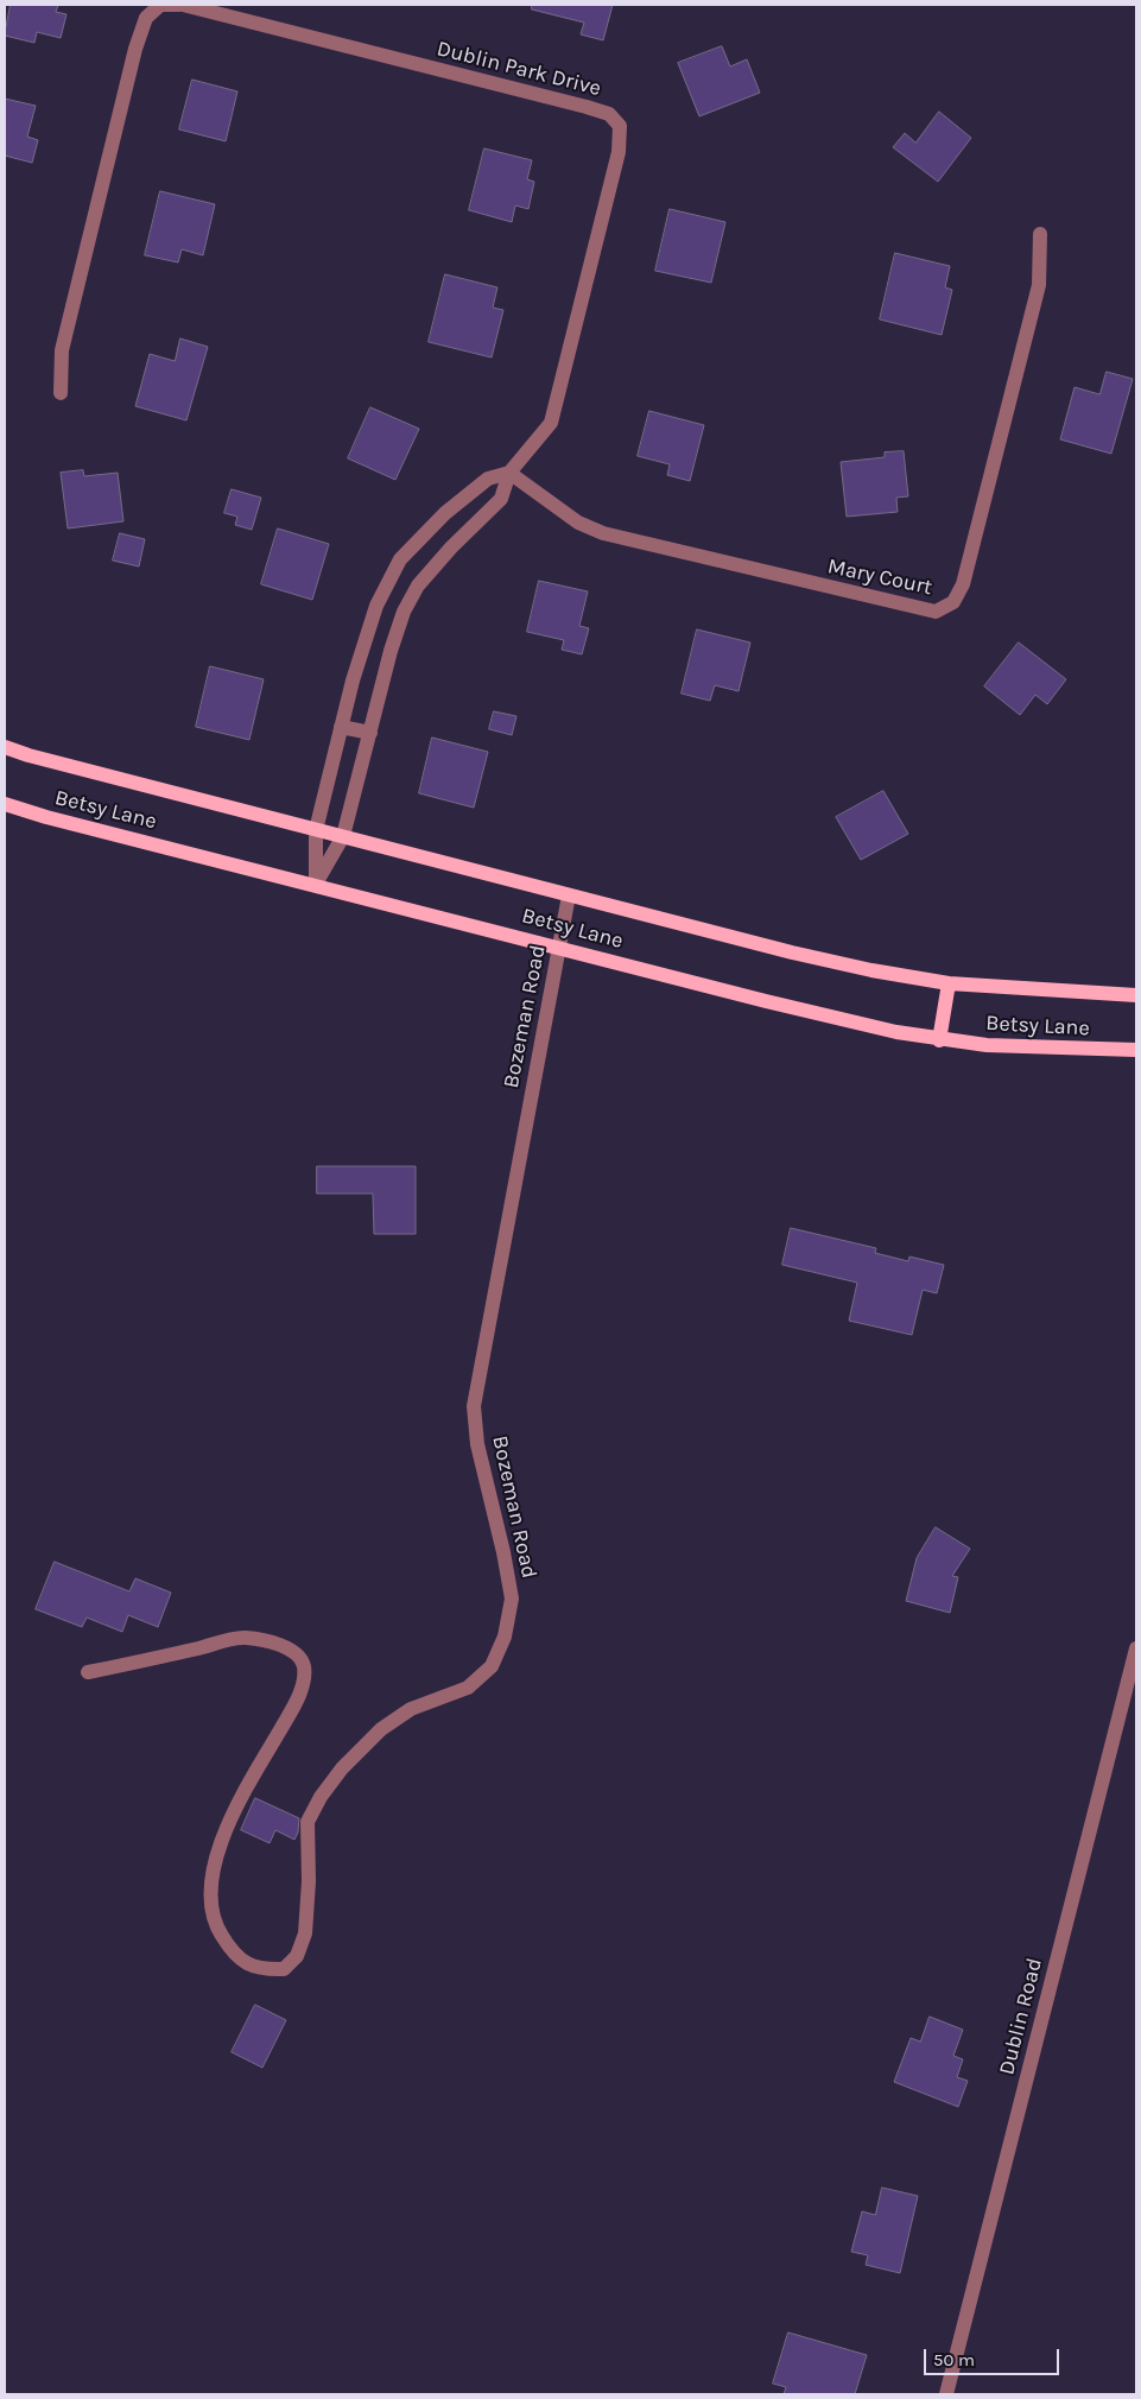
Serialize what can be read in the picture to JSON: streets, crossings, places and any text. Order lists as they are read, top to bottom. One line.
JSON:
{"streets":{"main road":["Betsy Lane"],"street":["Dublin Park Drive","Mary Court","Bozeman Road","Dublin Road"]},"crossings":[["Dublin Park Drive","Mary Court"],["Dublin Park Drive","Betsy Lane"],["Betsy Lane","Bozeman Road"]],"scale_bar":"50 m"}
